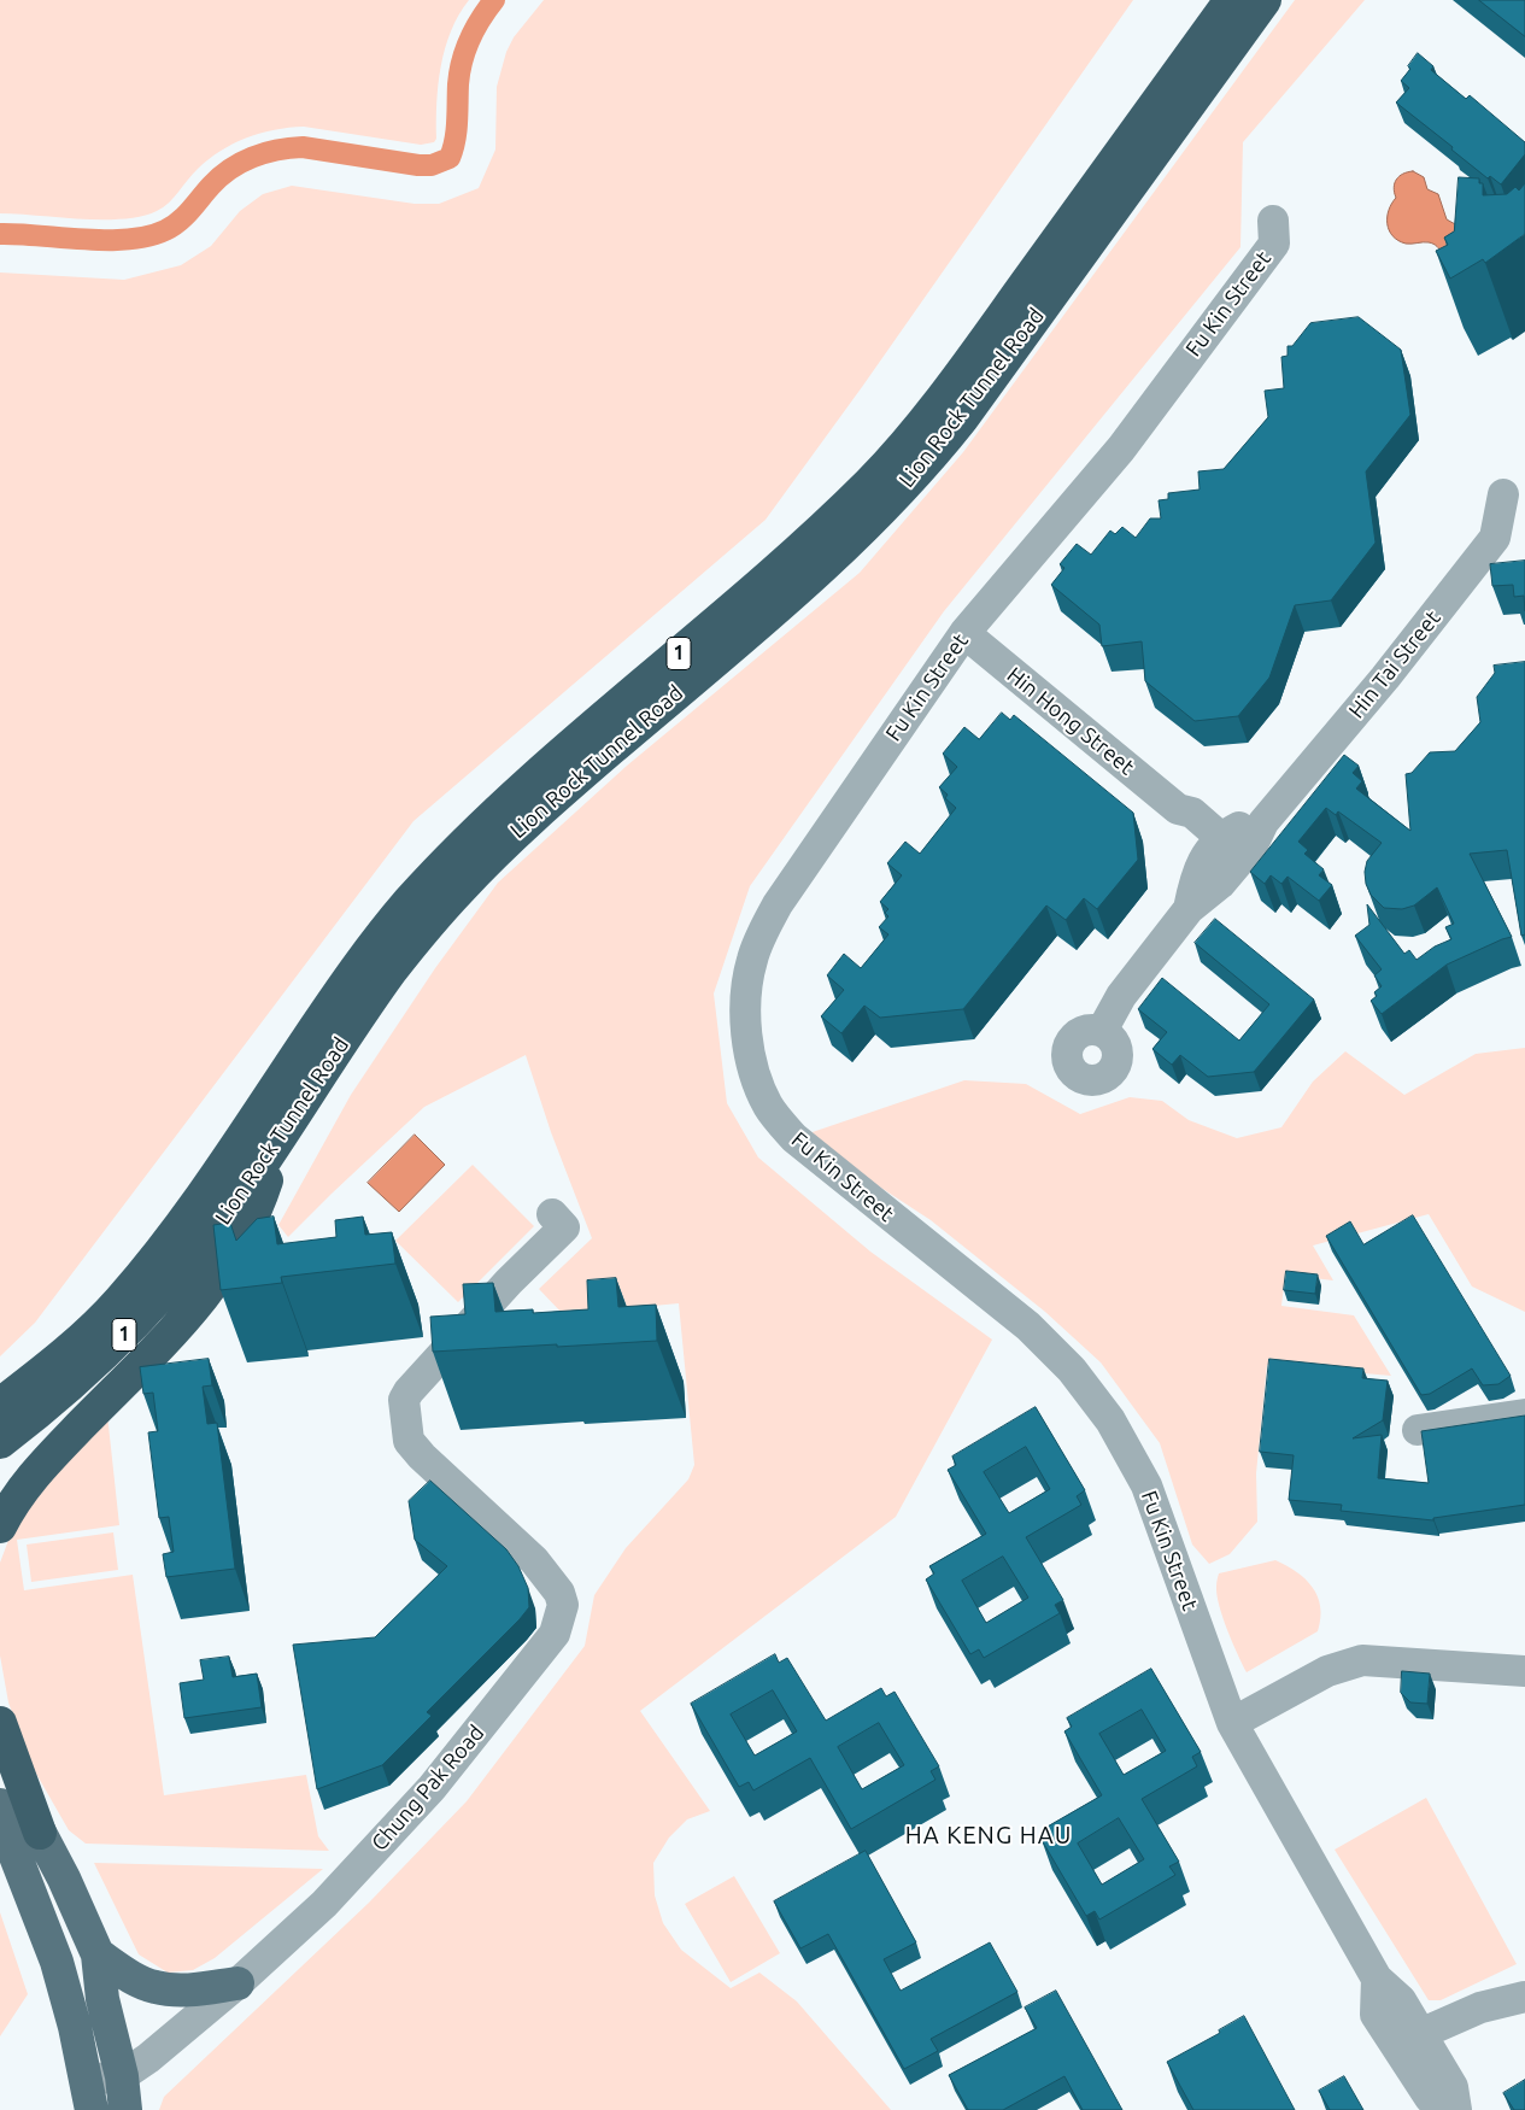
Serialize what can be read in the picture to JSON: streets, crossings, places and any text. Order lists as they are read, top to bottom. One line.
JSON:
{"streets":{"highway":["Lion Rock Tunnel Road","1"],"street":["Fu Kin Street","Hin Tai Street","Hin Hong Street","Chung Pak Road"]},"crossings":[["Fu Kin Street","Hin Hong Street"],["Hin Tai Street","Hin Hong Street"]],"districts":["HA KENG HAU"]}
